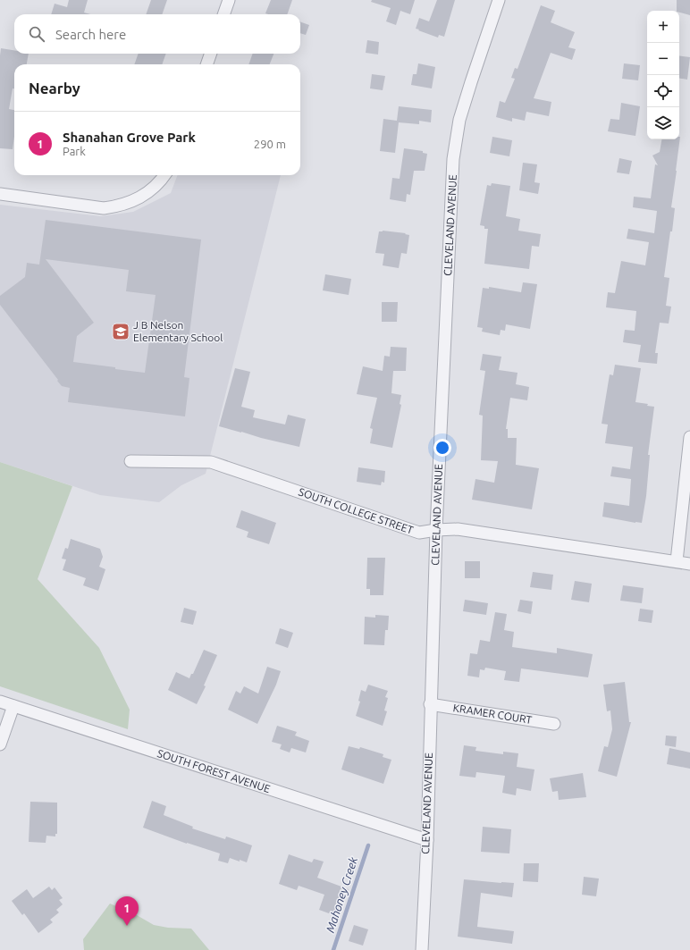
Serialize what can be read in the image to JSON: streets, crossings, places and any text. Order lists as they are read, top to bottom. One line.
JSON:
{"streets":{"street":["CLEVELAND AVENUE","SOUTH COLLEGE STREET","KRAMER COURT","SOUTH FOREST AVENUE"]},"crossings":[["CLEVELAND AVENUE","SOUTH COLLEGE STREET"],["CLEVELAND AVENUE","KRAMER COURT"],["CLEVELAND AVENUE","SOUTH FOREST AVENUE"]],"water":["Mahoney Creek"],"places":{"school or university":["J B Nelson Elementary School"]},"page":{"map_buttons":["+","−"],"search":"Search here","heading":"Nearby","list":[{"mark":"1","name":"Shanahan Grove Park","note":"Park","value":"290 m"}],"pins":"1"}}
